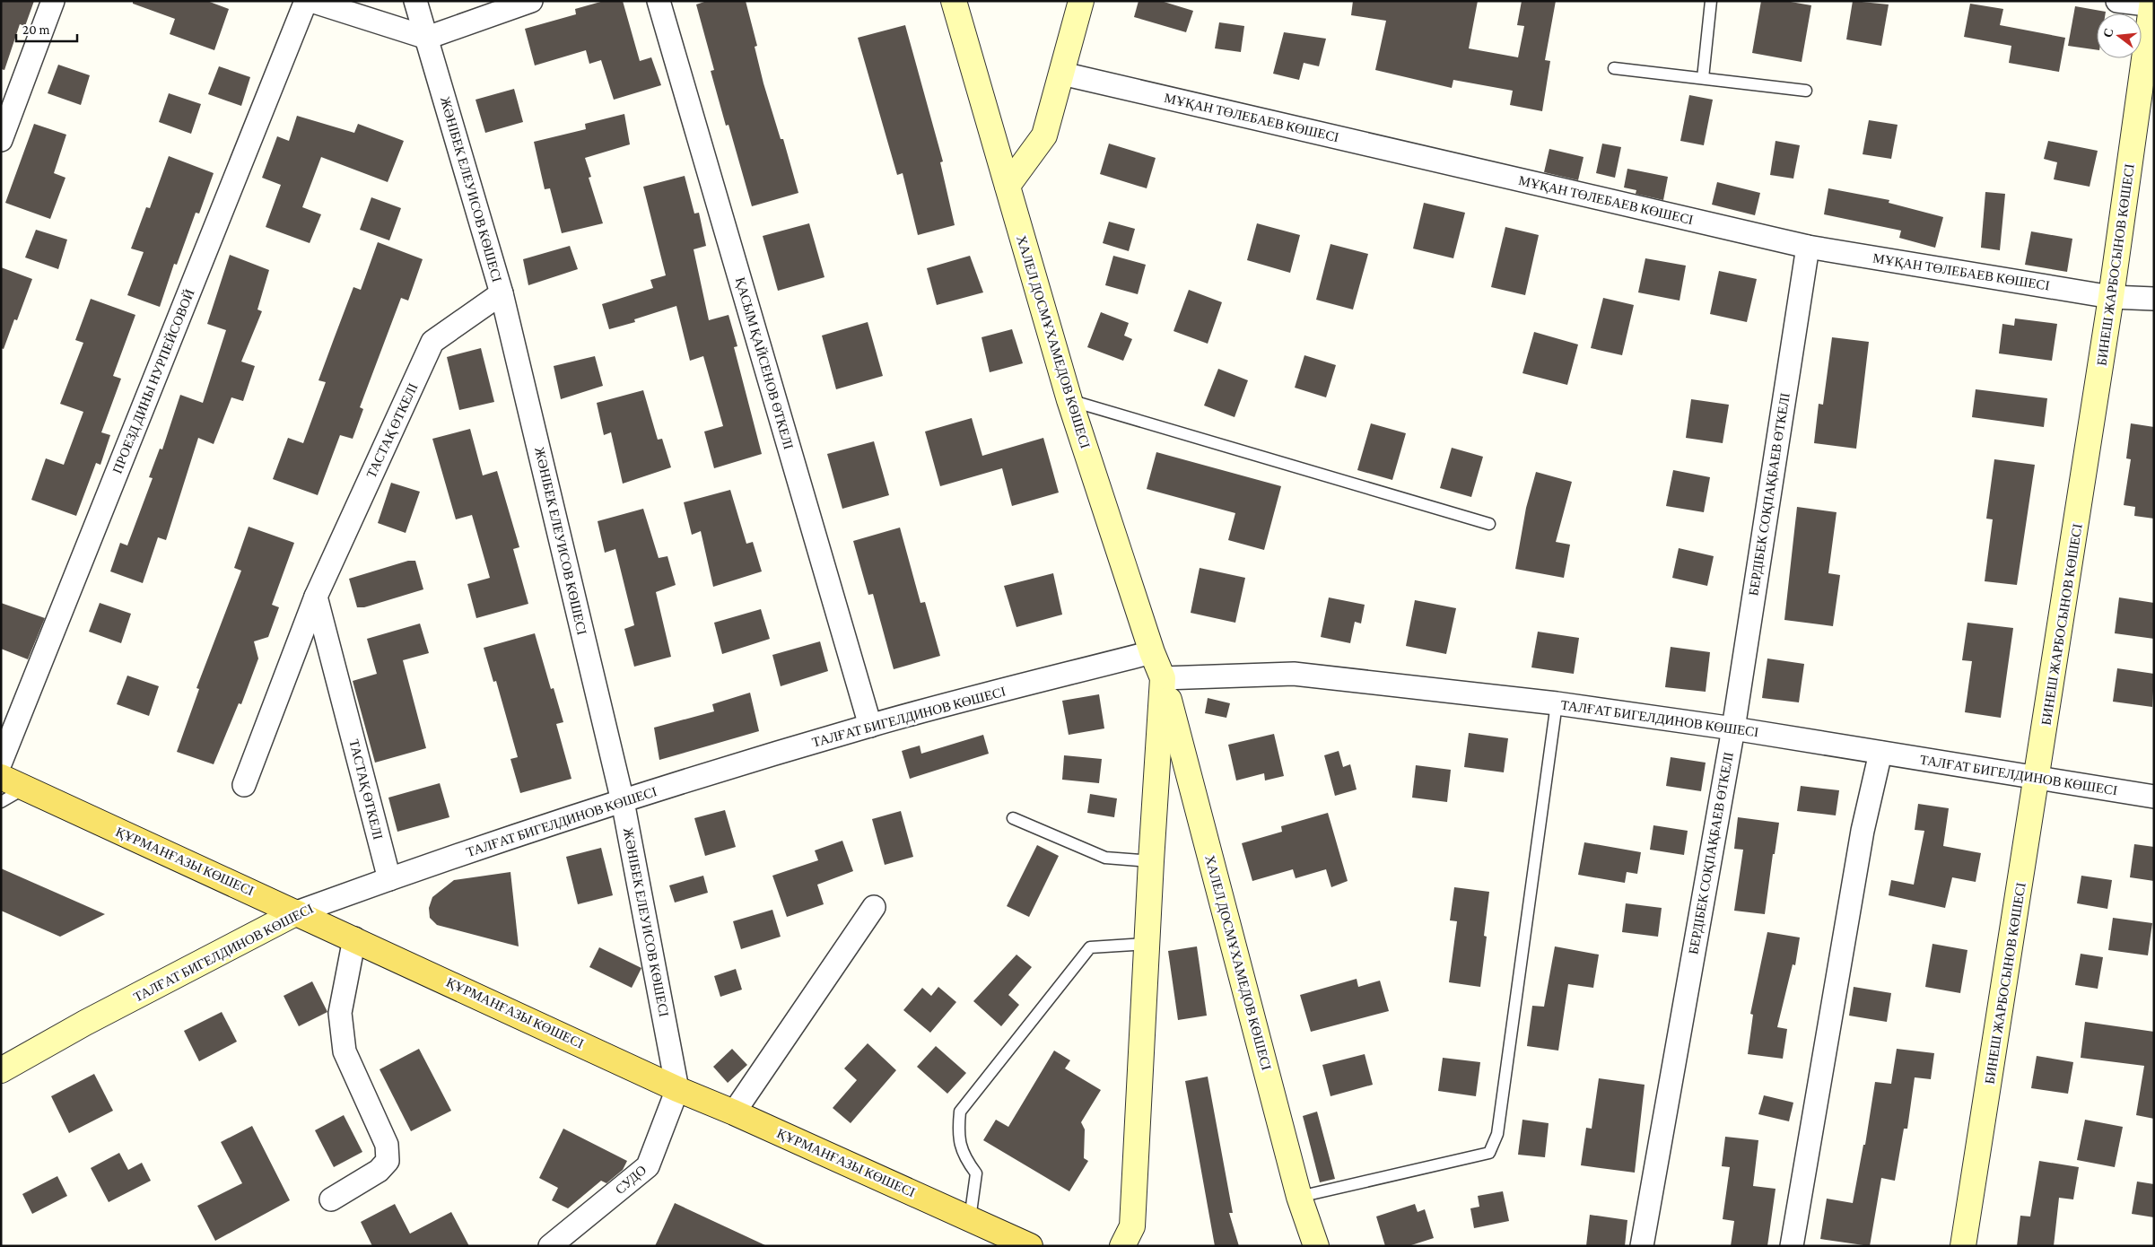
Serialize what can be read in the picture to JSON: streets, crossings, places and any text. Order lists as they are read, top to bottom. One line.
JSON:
{"streets":{"main road":["ҚҰРМАНҒАЗЫ КӨШЕСІ"],"street":["МҰҚАН ТӨЛЕБАЕВ КӨШЕСІ","ЖӘНІБЕК ЕЛЕУИСОВ КӨШЕСІ","БИНЕШ ЖАРБОСЫНОВ КӨШЕСІ","ХАЛЕЛ ДОСМҰХАМЕДОВ КӨШЕСІ","ҚАСЫМ ҚАЙСЕНОВ ӨТКЕЛІ","ПРОЕЗД ДИНЫ НУРПЕЙСОВОЙ","ТАСТАҚ ӨТКЕЛІ","БЕРДІБЕК СОҚПАҚБАЕВ ӨТКЕЛІ","ТАЛҒАТ БИГЕЛДИНОВ КӨШЕСІ","СУДО"]},"crossings":[["МҰҚАН ТӨЛЕБАЕВ КӨШЕСІ","БИНЕШ ЖАРБОСЫНОВ КӨШЕСІ"],["МҰҚАН ТӨЛЕБАЕВ КӨШЕСІ","БЕРДІБЕК СОҚПАҚБАЕВ ӨТКЕЛІ"],["ЖӘНІБЕК ЕЛЕУИСОВ КӨШЕСІ","ТАСТАҚ ӨТКЕЛІ"],["ЖӘНІБЕК ЕЛЕУИСОВ КӨШЕСІ","ТАЛҒАТ БИГЕЛДИНОВ КӨШЕСІ"],["ЖӘНІБЕК ЕЛЕУИСОВ КӨШЕСІ","ҚҰРМАНҒАЗЫ КӨШЕСІ"],["ЖӘНІБЕК ЕЛЕУИСОВ КӨШЕСІ","СУДО"],["БИНЕШ ЖАРБОСЫНОВ КӨШЕСІ","ТАЛҒАТ БИГЕЛДИНОВ КӨШЕСІ"],["ХАЛЕЛ ДОСМҰХАМЕДОВ КӨШЕСІ","ТАЛҒАТ БИГЕЛДИНОВ КӨШЕСІ"],["ҚАСЫМ ҚАЙСЕНОВ ӨТКЕЛІ","ТАЛҒАТ БИГЕЛДИНОВ КӨШЕСІ"],["ТАСТАҚ ӨТКЕЛІ","ТАЛҒАТ БИГЕЛДИНОВ КӨШЕСІ"],["БЕРДІБЕК СОҚПАҚБАЕВ ӨТКЕЛІ","ТАЛҒАТ БИГЕЛДИНОВ КӨШЕСІ"],["ТАЛҒАТ БИГЕЛДИНОВ КӨШЕСІ","ҚҰРМАНҒАЗЫ КӨШЕСІ"],["ҚҰРМАНҒАЗЫ КӨШЕСІ","СУДО"]],"scale_bar":"20 m","north":"left"}
